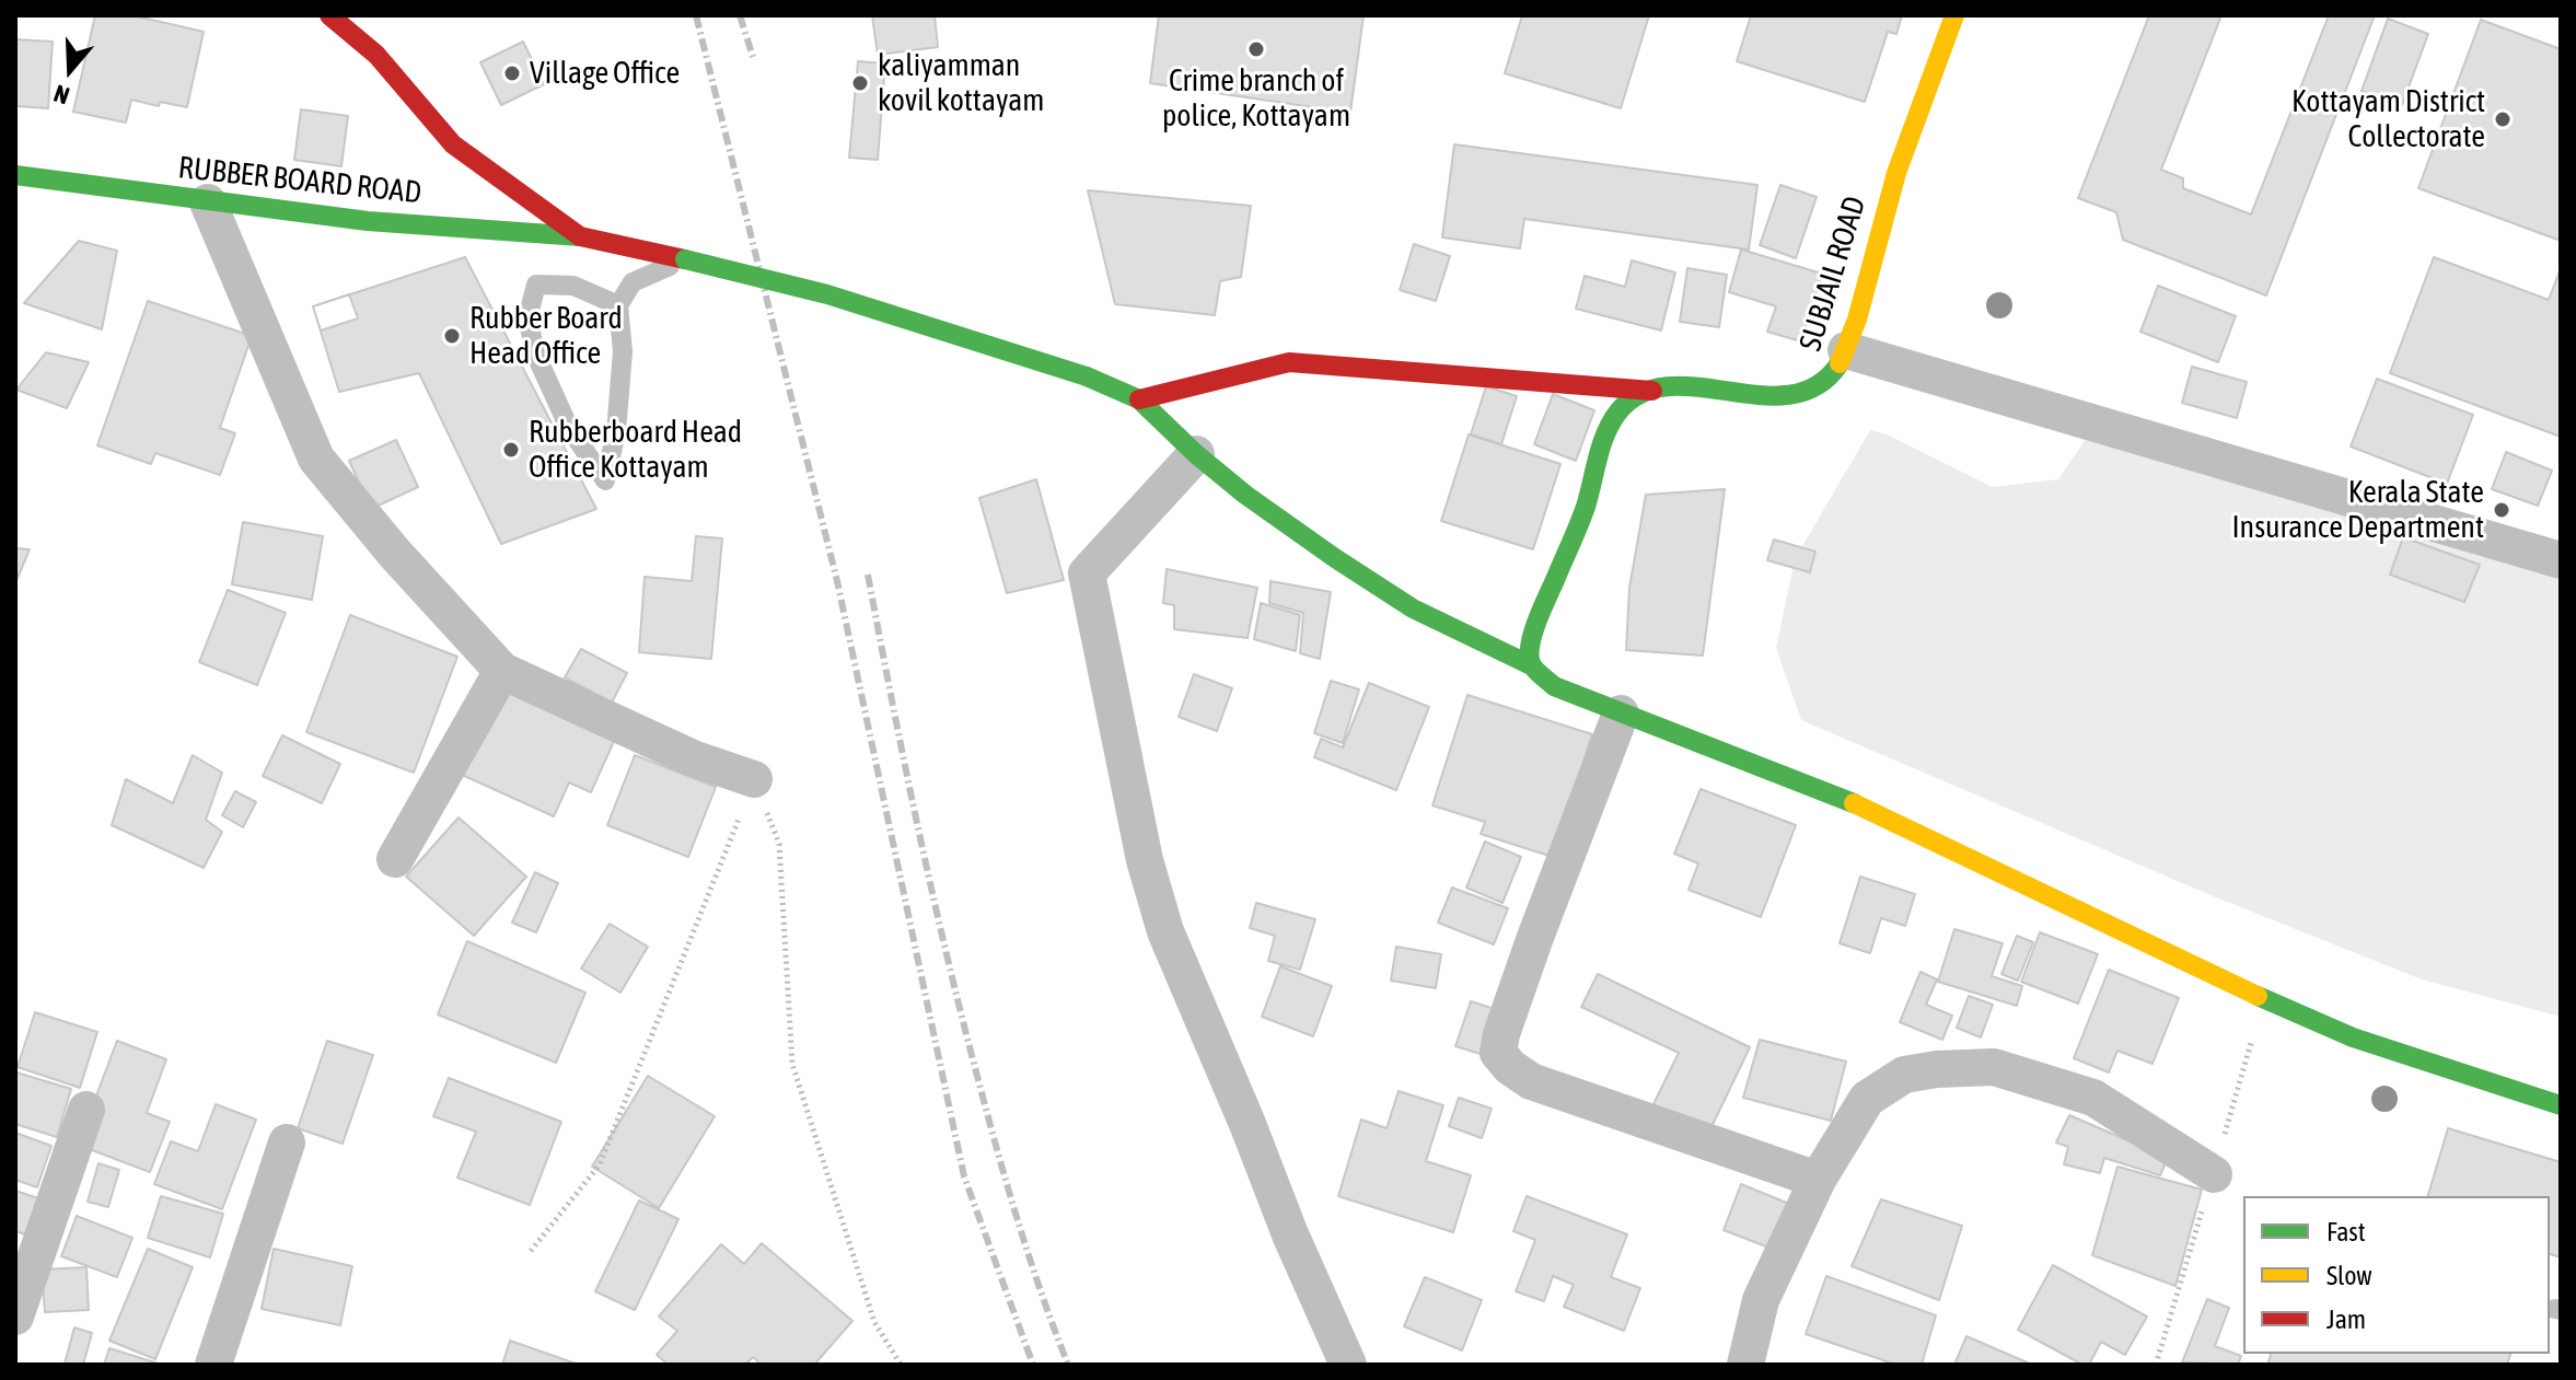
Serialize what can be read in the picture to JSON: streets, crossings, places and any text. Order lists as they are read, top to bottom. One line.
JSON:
{"streets":{"main road":["RUBBER BOARD ROAD","SUBJAIL ROAD"]},"places":["Crime branch of police, Kottayam","Village Office","kaliyamman kovil kottayam","Kottayam District Collectorate","Rubber Board Head Office","Rubberboard Head Office Kottayam","Kerala State Insurance Department"],"legend":["Fast","Slow","Jam"],"north":"bottom"}
